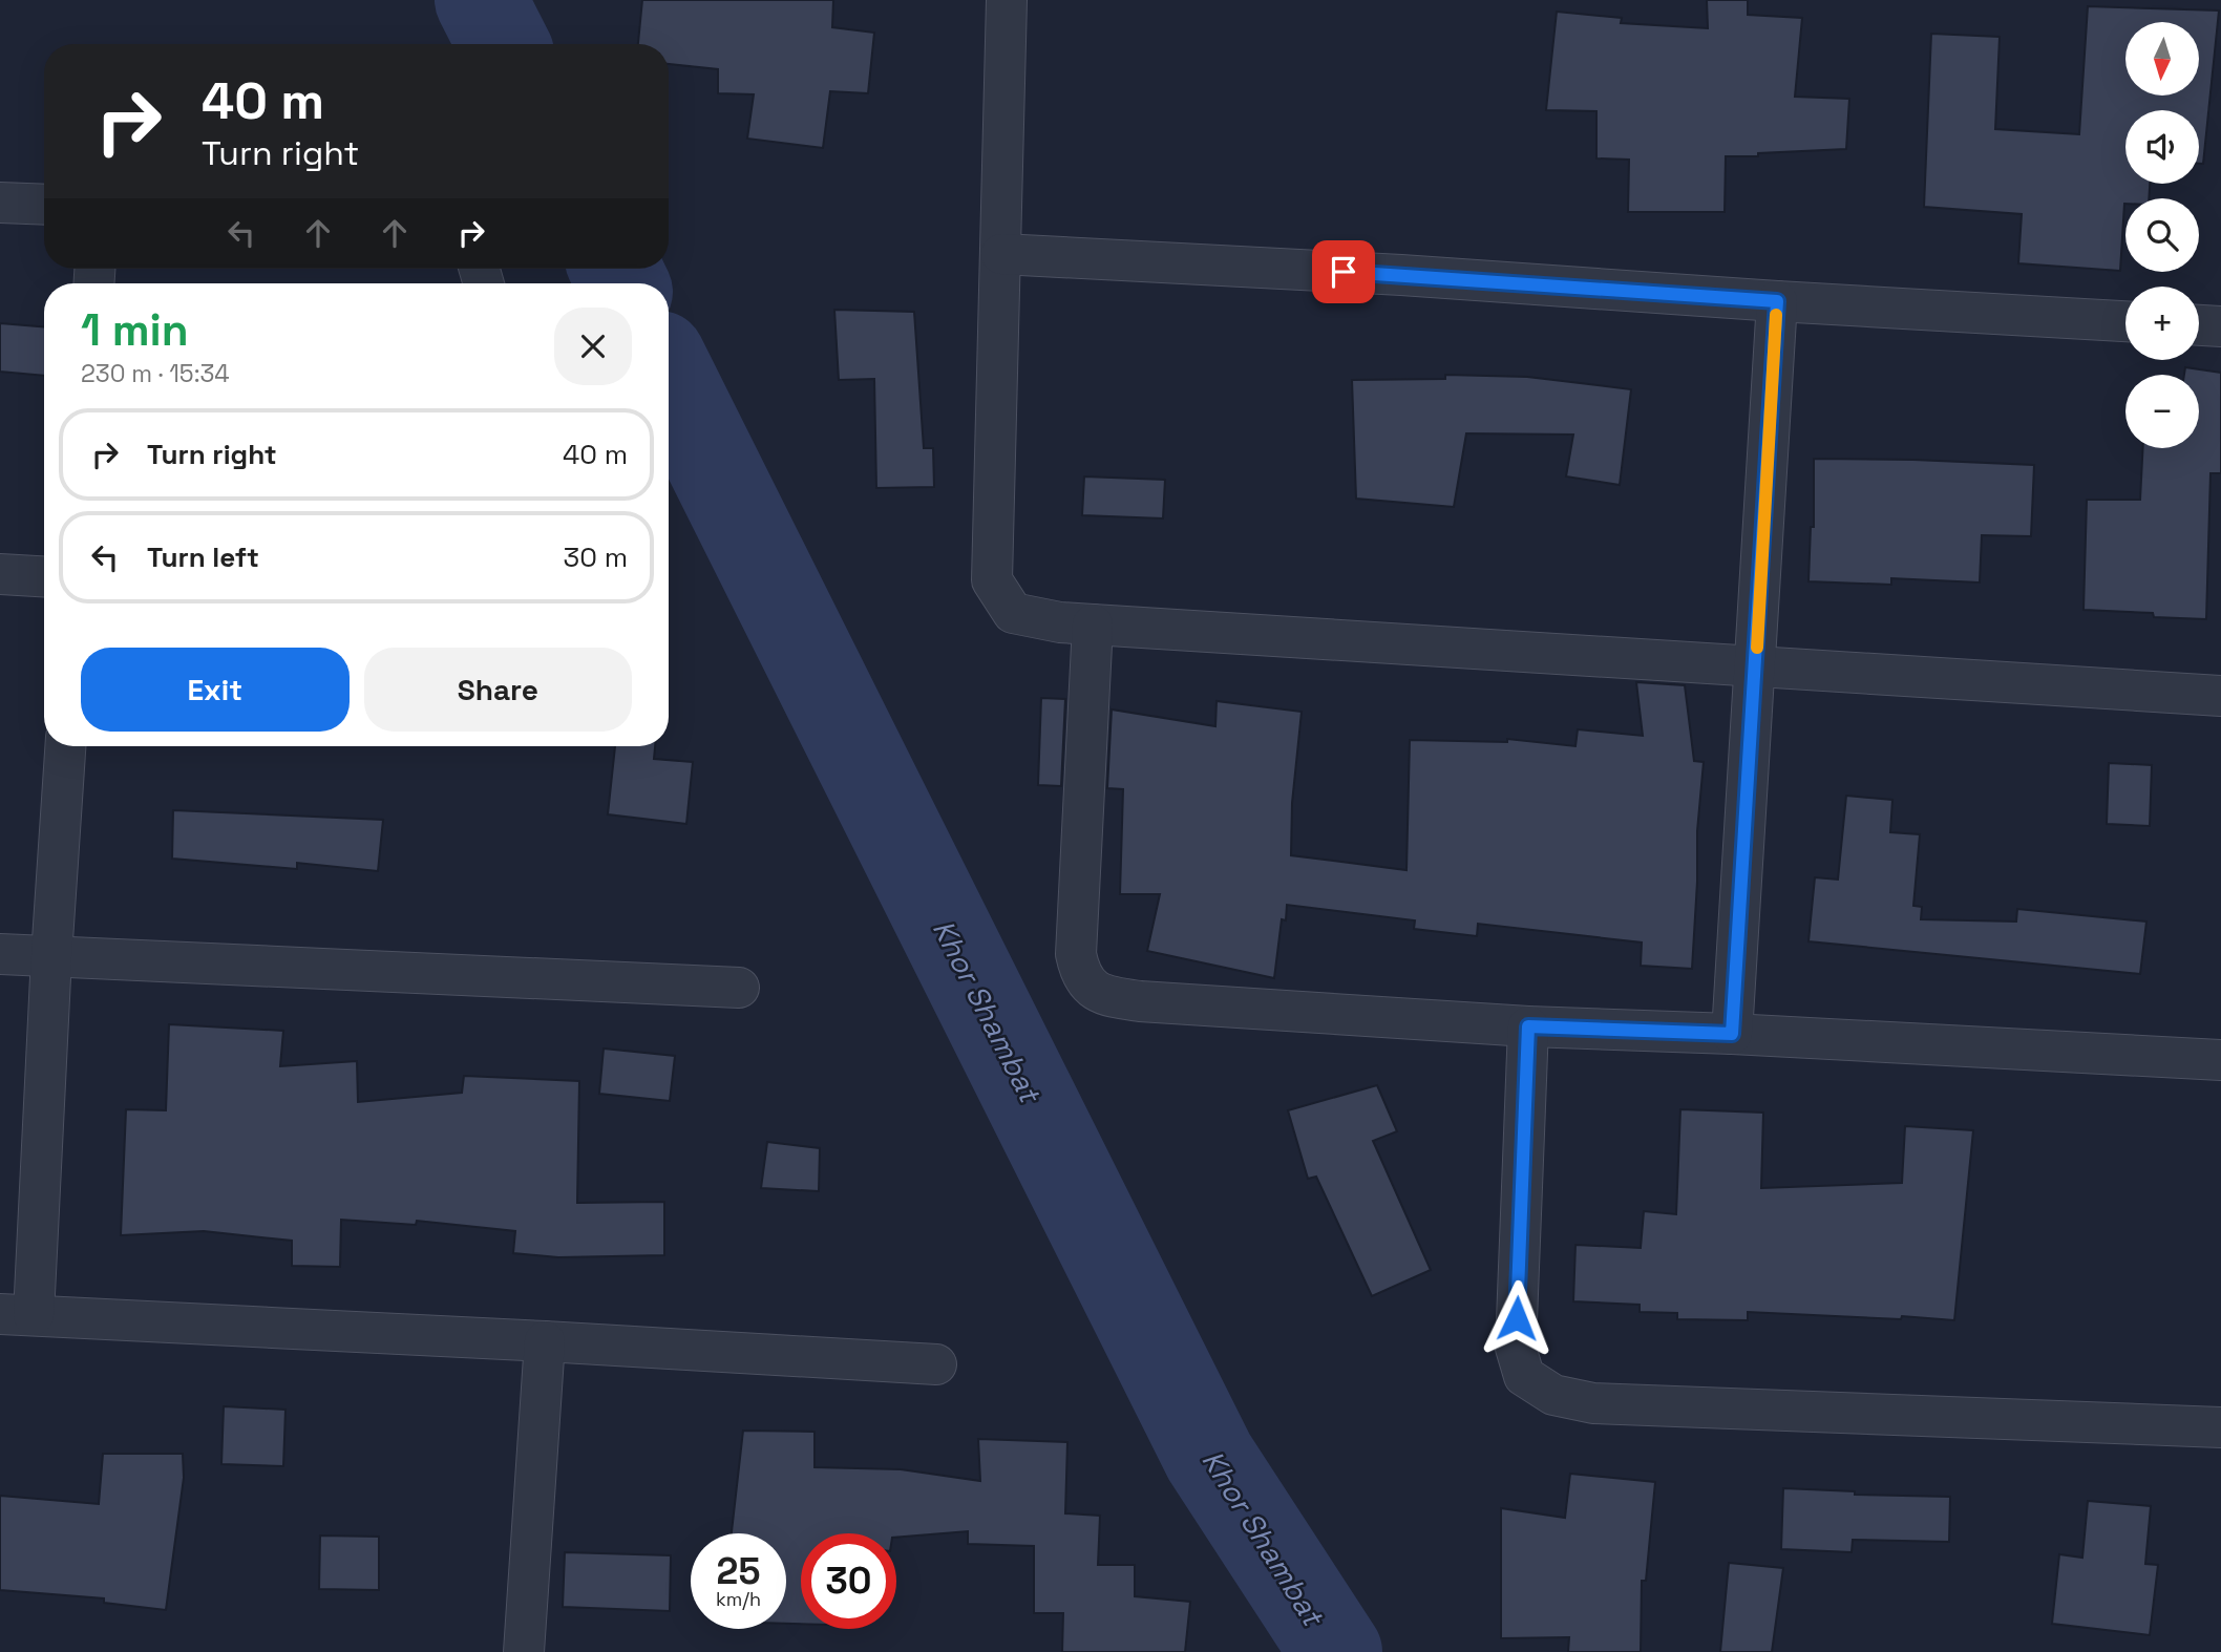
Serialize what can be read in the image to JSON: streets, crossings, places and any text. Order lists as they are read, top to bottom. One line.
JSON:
{"water":["Khor Shambat"],"north":"bottom","page":{"map_buttons":["+","−"],"turn":["40 m","Turn right"],"heading":["1 min","230 m · 15:34"],"list":[{"name":"Turn right","value":"40 m"},{"name":"Turn left","value":"30 m"}],"buttons":["Exit","Share"],"speed":"25 km/h","limit":"30"}}
